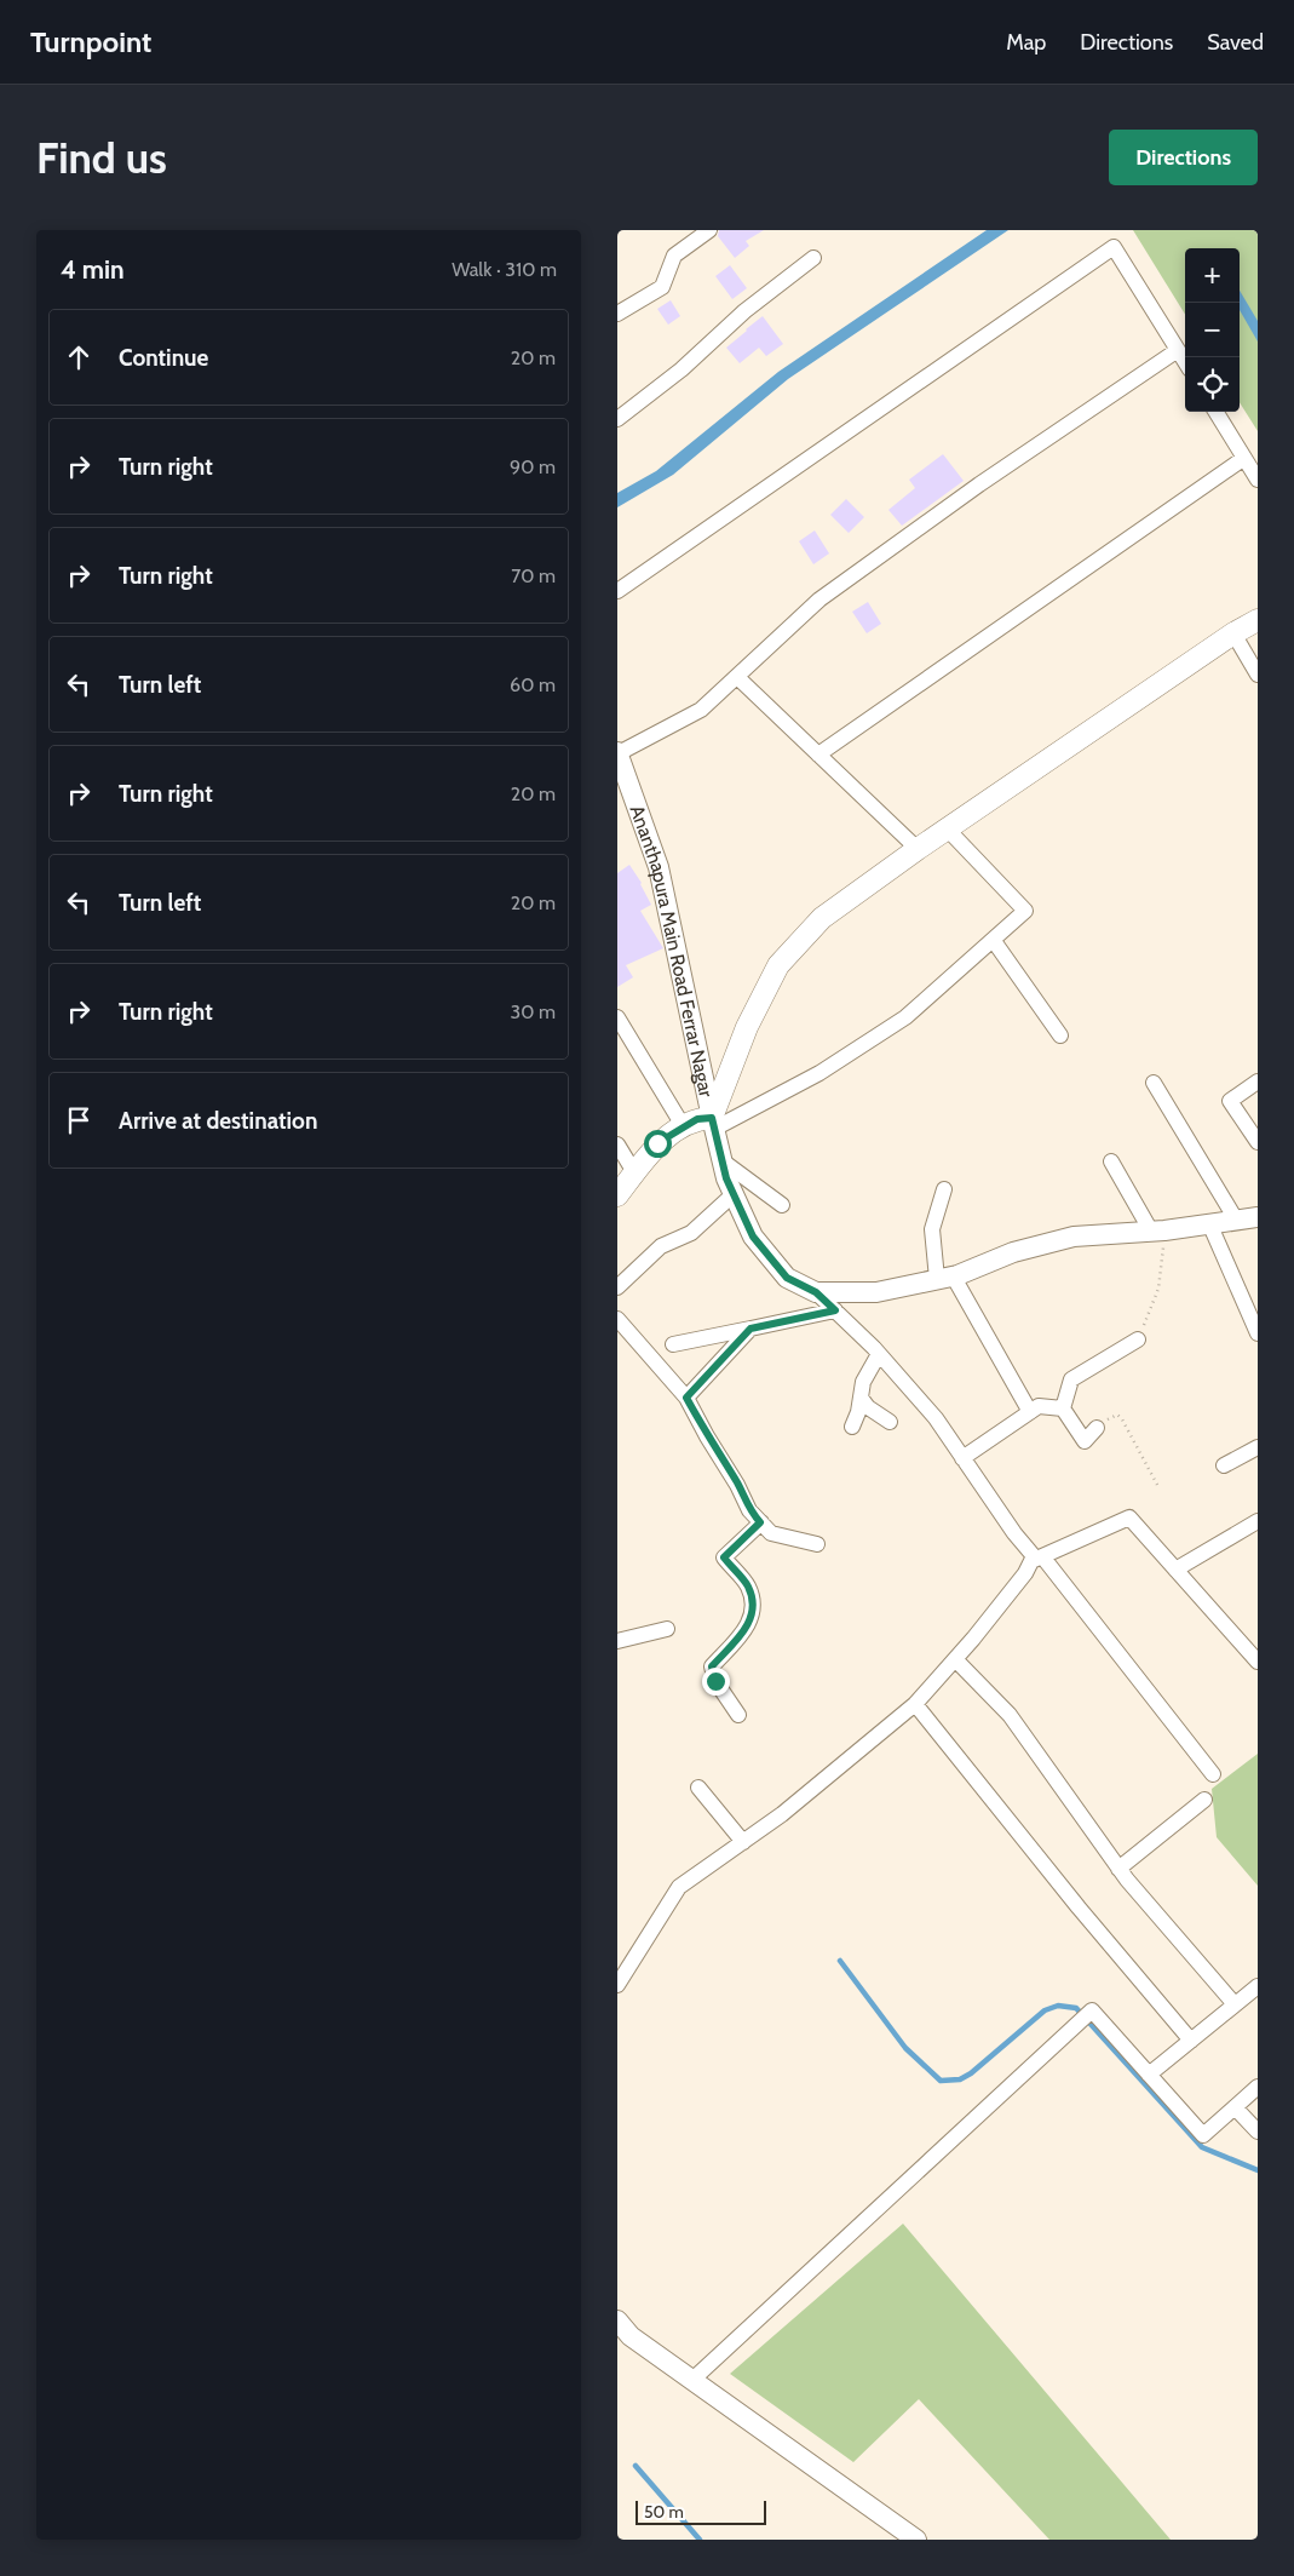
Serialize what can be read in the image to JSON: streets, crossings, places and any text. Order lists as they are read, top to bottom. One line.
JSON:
{"streets":{"street":["Ananthapura Main Road Ferrar Nagar"]},"scale_bar":"50 m","page":{"header":"Turnpoint","nav":["Map","Directions","Saved"],"buttons":"Directions","title":"Find us","heading":["4 min","Walk · 310 m"],"map_buttons":["+","−"],"list":[["Continue","20 m"],["Turn right","90 m"],["Turn right","70 m"],["Turn left","60 m"],["Turn right","20 m"],["Turn left","20 m"],["Turn right","30 m"],"Arrive at destination"],"scale":"50 m"}}
